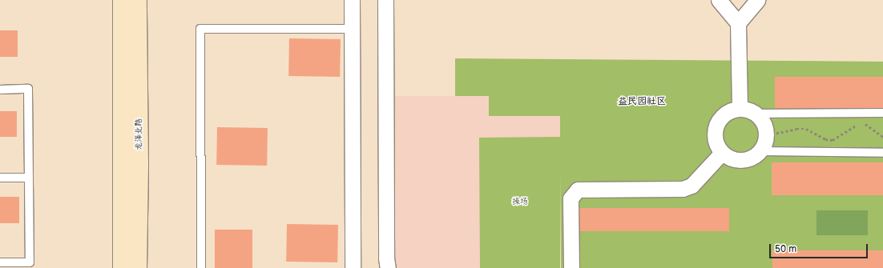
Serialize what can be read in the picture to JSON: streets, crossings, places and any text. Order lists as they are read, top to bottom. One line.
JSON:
{"streets":{"main road":["龙泽北路"]},"districts":["益民园社区"],"parks":["操场"],"scale_bar":"50 m"}
